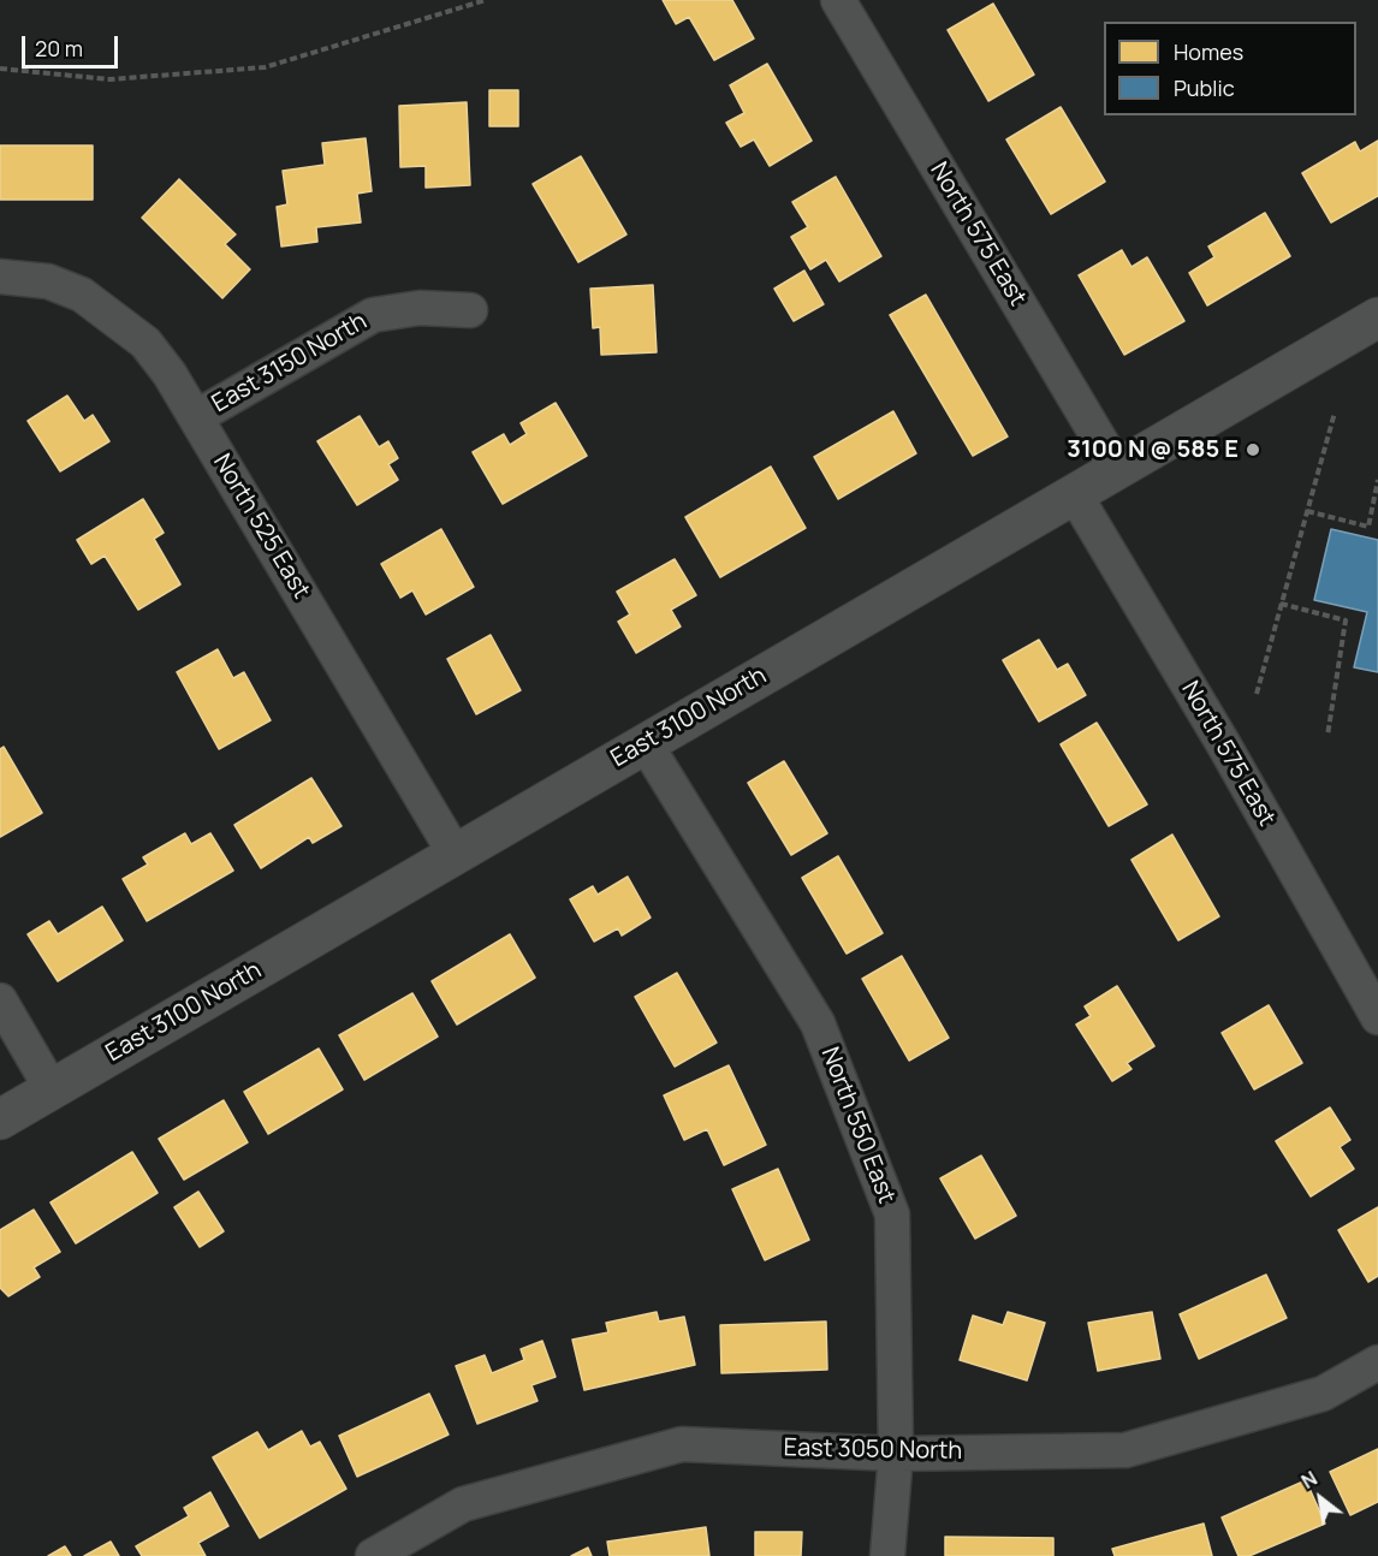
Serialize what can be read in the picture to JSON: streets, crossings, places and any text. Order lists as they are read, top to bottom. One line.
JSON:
{"streets":{"main road":["East 3100 North"],"street":["North 575 East","East 3150 North","North 525 East","North 550 East","East 3050 North"]},"crossings":[["North 575 East","East 3100 North"],["East 3150 North","North 525 East"],["North 525 East","East 3100 North"],["East 3100 North","North 550 East"],["North 550 East","East 3050 North"]],"places":["3100 N @ 585 E"],"legend":["Homes","Public"],"scale_bar":"20 m","north":"top left"}
